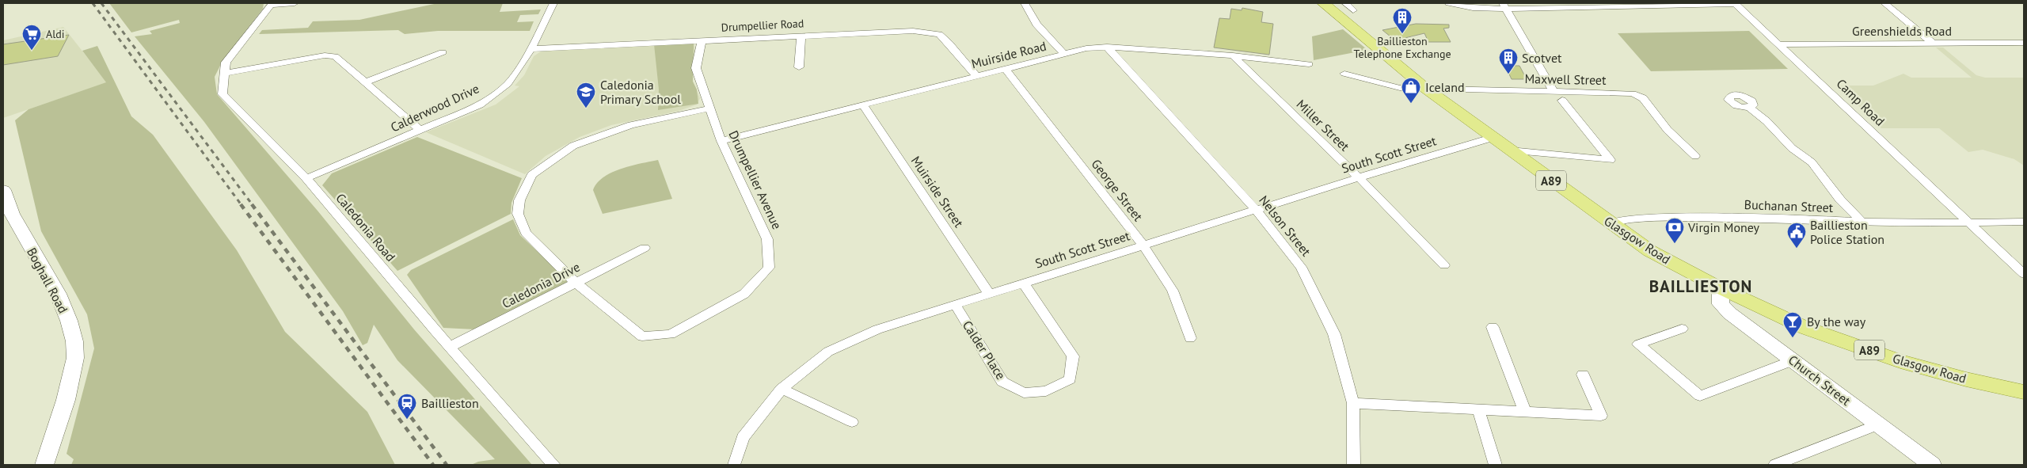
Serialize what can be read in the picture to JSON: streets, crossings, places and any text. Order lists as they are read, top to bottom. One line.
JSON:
{"streets":{"main road":["A89","Glasgow Road"],"street":["Drumpellier Road","Greenshields Road","Muirside Road","Maxwell Street","Camp Road","Calderwood Drive","Miller Street","South Scott Street","Drumpellier Avenue","George Street","Muirside Street","Buchanan Street","Nelson Street","Caledonia Road","Boghall Road","Caledonia Drive","Calder Place","Church Street"]},"crossings":[["Drumpellier Road","Muirside Road"],["Drumpellier Road","Calderwood Drive"],["Drumpellier Road","Drumpellier Avenue"],["Greenshields Road","Camp Road"],["Muirside Road","Miller Street"],["Muirside Road","Drumpellier Avenue"],["Muirside Road","George Street"],["Muirside Road","Muirside Street"],["Muirside Road","Nelson Street"],["Maxwell Street","Glasgow Road"],["Camp Road","Buchanan Street"],["Calderwood Drive","Caledonia Road"],["Miller Street","South Scott Street"],["South Scott Street","George Street"],["South Scott Street","Muirside Street"],["South Scott Street","Nelson Street"],["South Scott Street","Glasgow Road"],["South Scott Street","Calder Place"],["Drumpellier Avenue","Caledonia Drive"],["Buchanan Street","Glasgow Road"],["Caledonia Road","Caledonia Drive"],["Glasgow Road","Church Street"]],"districts":["BAILLIESTON"],"places":{"building":["Baillieston Telephone Exchange","Scotvet"],"supermarket":["Aldi"],"shop":["Iceland"],"school or university":["Caledonia Primary School"],"bank":["Virgin Money"],"public building":["Baillieston Police Station"],"bar":["By the way"],"station":["Baillieston"]}}
